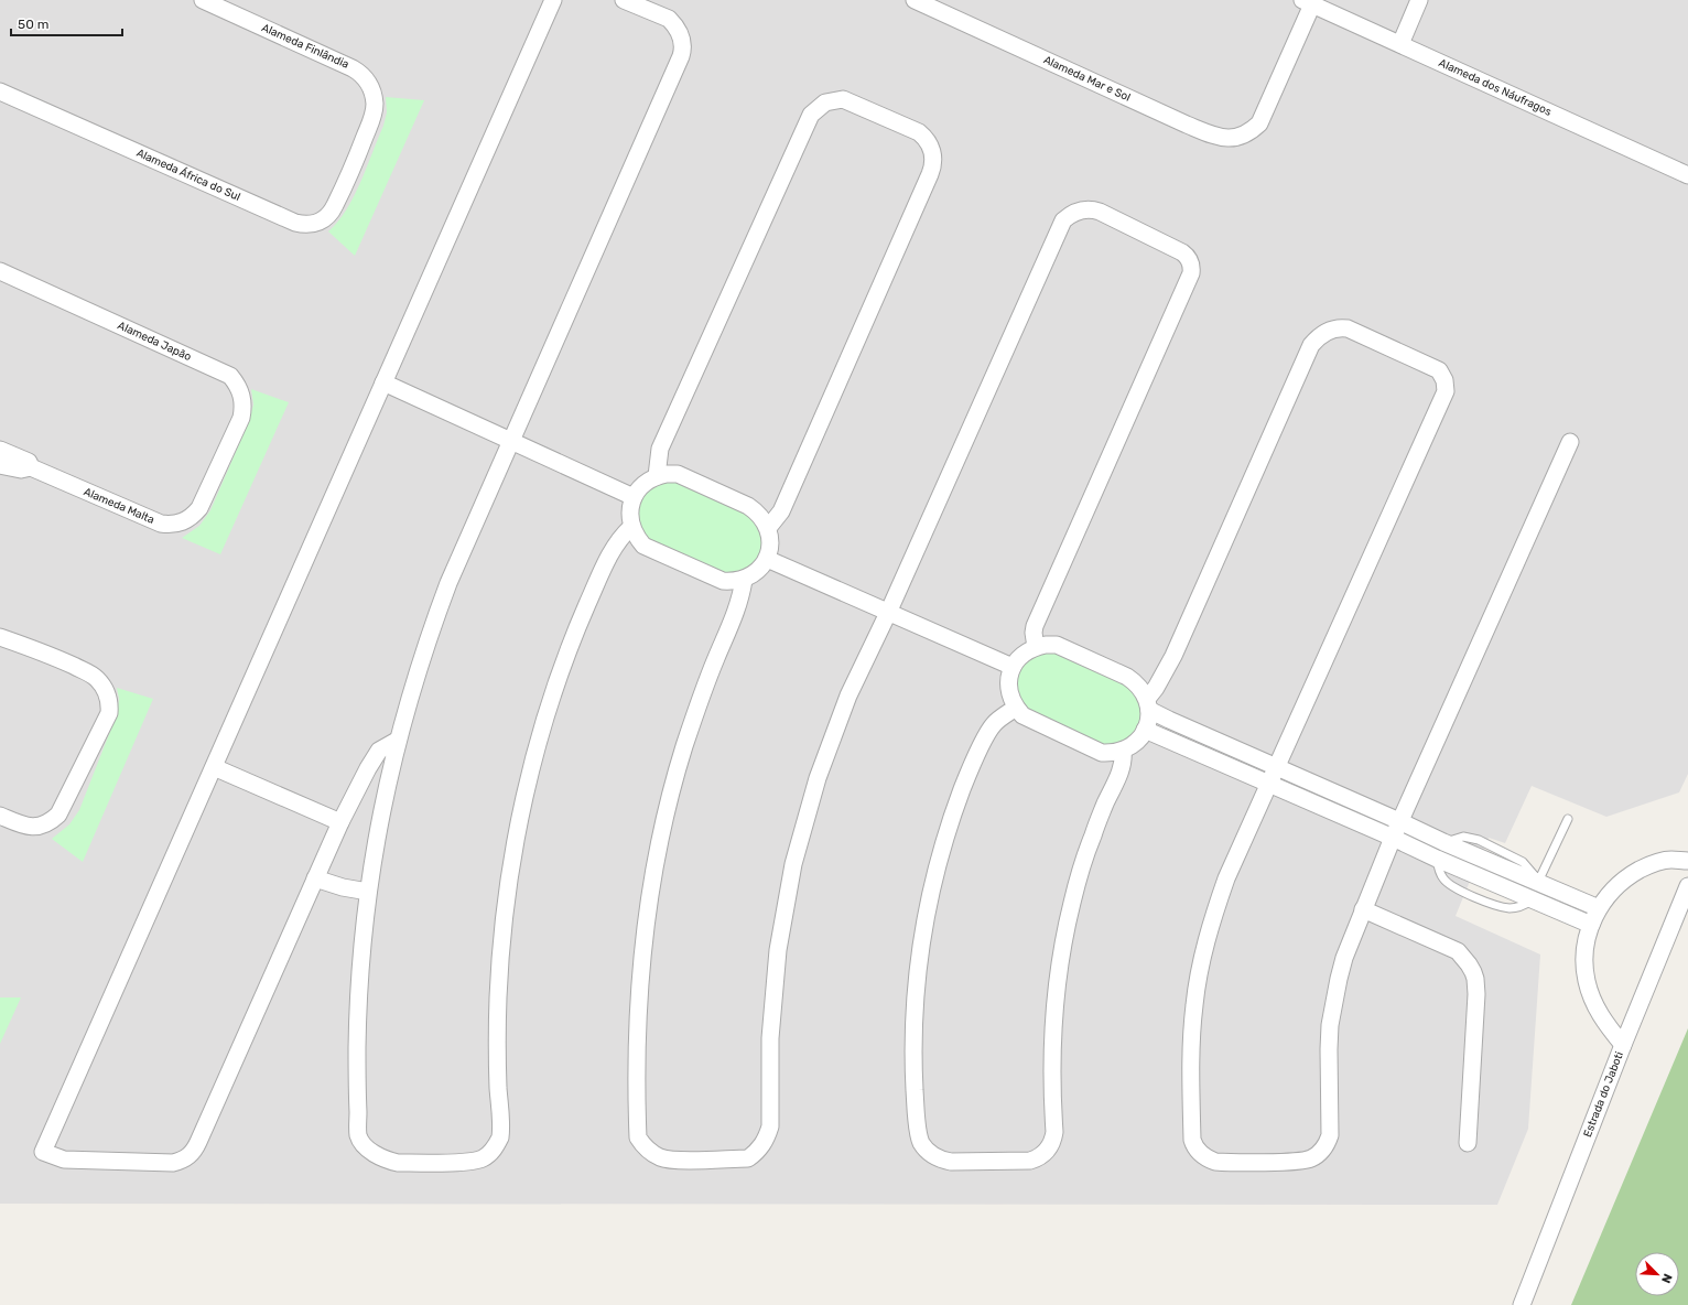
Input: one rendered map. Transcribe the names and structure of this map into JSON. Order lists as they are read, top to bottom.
{
  "streets": {
    "street": [
      "Alameda Finlândia",
      "Alameda Mar e Sol",
      "Alameda dos Náufragos",
      "Alameda África do Sul",
      "Alameda Japão",
      "Alameda Malta",
      "Estrada do Jaboti"
    ]
  },
  "crossings": [
    ["Alameda Finlândia", "Alameda África do Sul"],
    ["Alameda Mar e Sol", "Alameda dos Náufragos"],
    ["Alameda Japão", "Alameda Malta"]
  ],
  "scale_bar": "50 m",
  "north": "bottom right"
}
